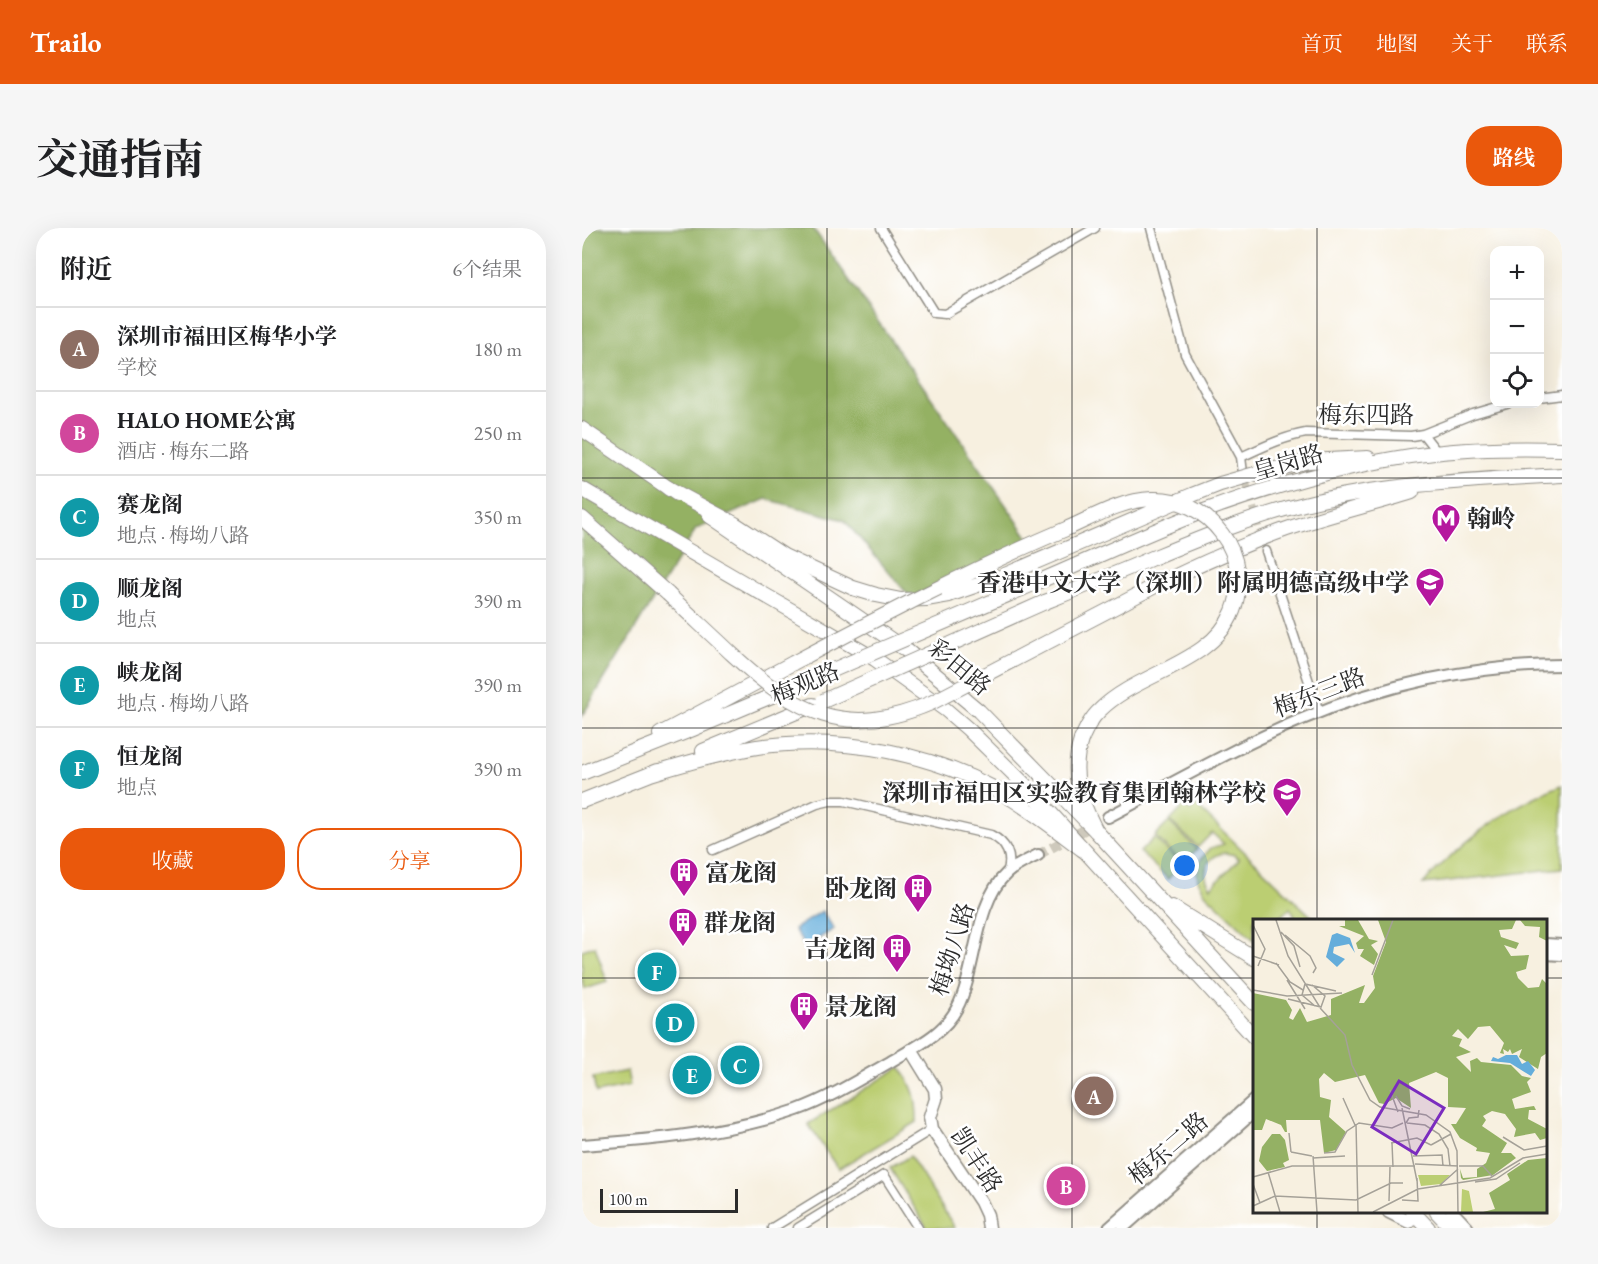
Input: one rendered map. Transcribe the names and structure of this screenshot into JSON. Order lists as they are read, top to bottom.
{
  "streets": {
    "main road": [
      "皇岗路",
      "彩田路",
      "梅观路",
      "凯丰路"
    ],
    "street": [
      "梅东四路",
      "梅东三路",
      "梅坳八路",
      "梅东二路"
    ]
  },
  "crossings": [
    ["皇岗路", "梅观路"],
    ["梅坳八路", "凯丰路"]
  ],
  "places": {
    "metro station": ["翰岭"],
    "school or university": ["香港中文大学（深圳）附属明德高级中学", "深圳市福田区实验教育集团翰林学校"],
    "building": [
      "富龙阁",
      "卧龙阁",
      "群龙阁",
      "吉龙阁",
      "景龙阁"
    ]
  },
  "scale_bar": "100 m",
  "page": {
    "header": "Trailo",
    "nav": [
      "首页",
      "地图",
      "关于",
      "联系"
    ],
    "title": "交通指南",
    "buttons": [
      "路线",
      ["收藏", "分享"]
    ],
    "heading": ["附近", "6个结果"],
    "map_buttons": ["+", "−"],
    "list": [
      {
        "mark": "A",
        "name": "深圳市福田区梅华小学",
        "note": "学校",
        "value": "180 m"
      },
      {
        "mark": "B",
        "name": "HALO HOME公寓",
        "note": "酒店 · 梅东二路",
        "value": "250 m"
      },
      {
        "mark": "C",
        "name": "赛龙阁",
        "note": "地点 · 梅坳八路",
        "value": "350 m"
      },
      {
        "mark": "D",
        "name": "顺龙阁",
        "note": "地点",
        "value": "390 m"
      },
      {
        "mark": "E",
        "name": "峡龙阁",
        "note": "地点 · 梅坳八路",
        "value": "390 m"
      },
      {
        "mark": "F",
        "name": "恒龙阁",
        "note": "地点",
        "value": "390 m"
      }
    ],
    "pins": [
      "F",
      "D",
      "C",
      "E",
      "A",
      "B"
    ],
    "scale": "100 m"
  }
}
